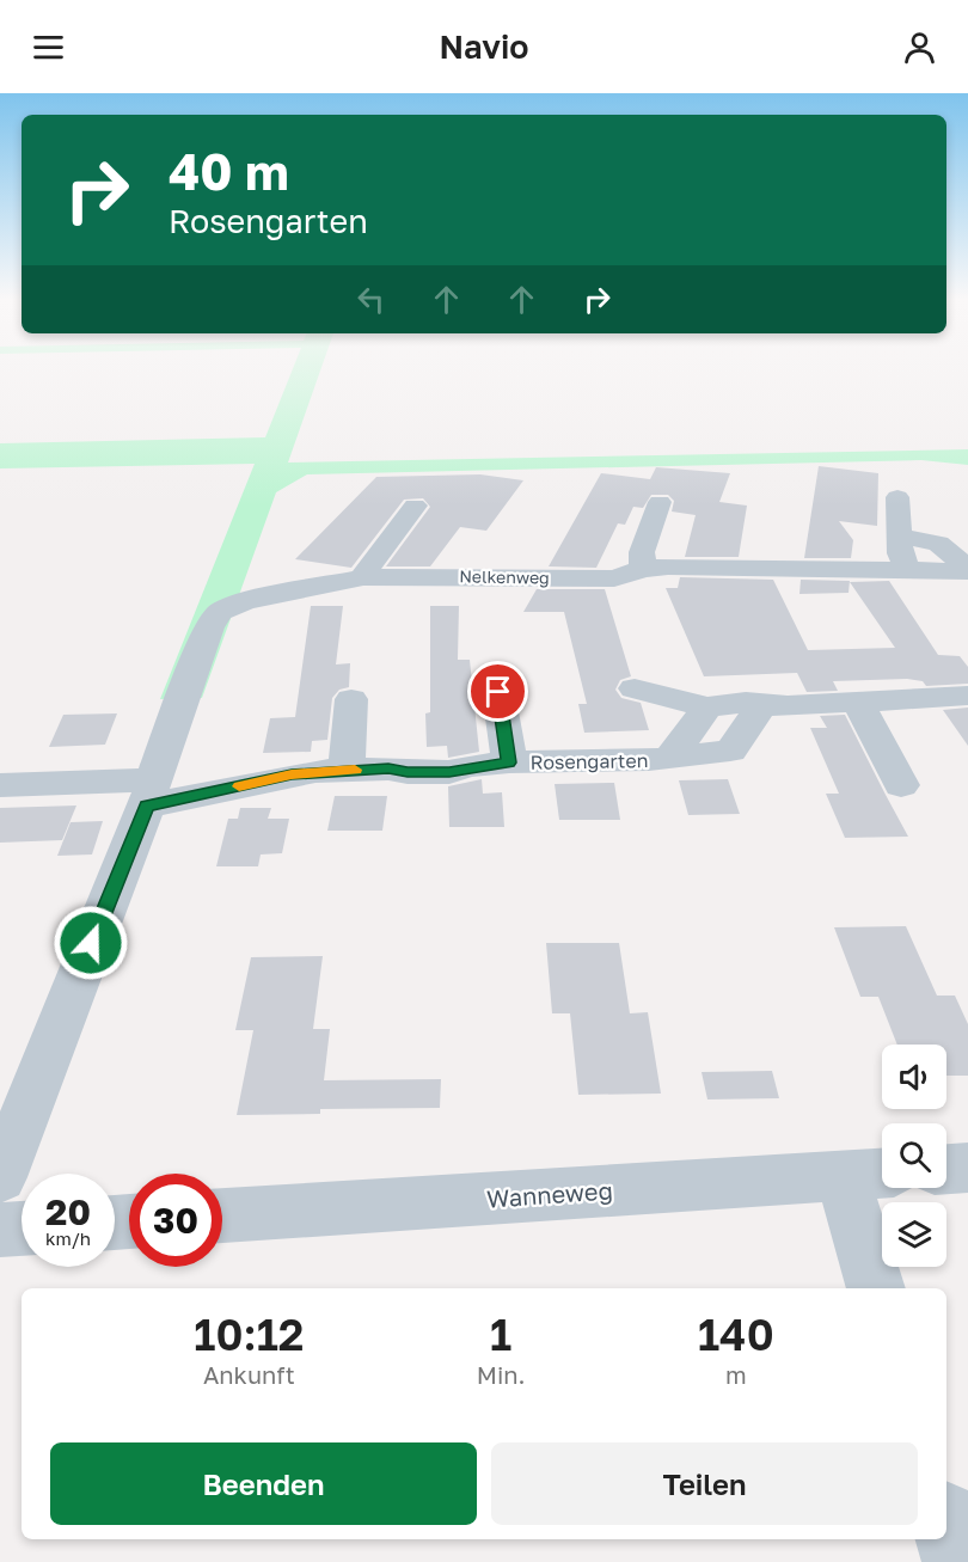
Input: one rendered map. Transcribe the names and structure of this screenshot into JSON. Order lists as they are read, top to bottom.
{
  "streets": {
    "street": ["Nelkenweg", "Rosengarten", "Wanneweg"]
  },
  "crossings": [
    ["Nelkenweg", "Rosengarten"]
  ],
  "page": {
    "header": "Navio",
    "turn": ["40 m", "Rosengarten"],
    "speed": "20 km/h",
    "limit": "30",
    "eta": [
      "10:12",
      "Ankunft",
      "1",
      "Min.",
      "140",
      "m"
    ],
    "buttons": ["Beenden", "Teilen"]
  }
}
